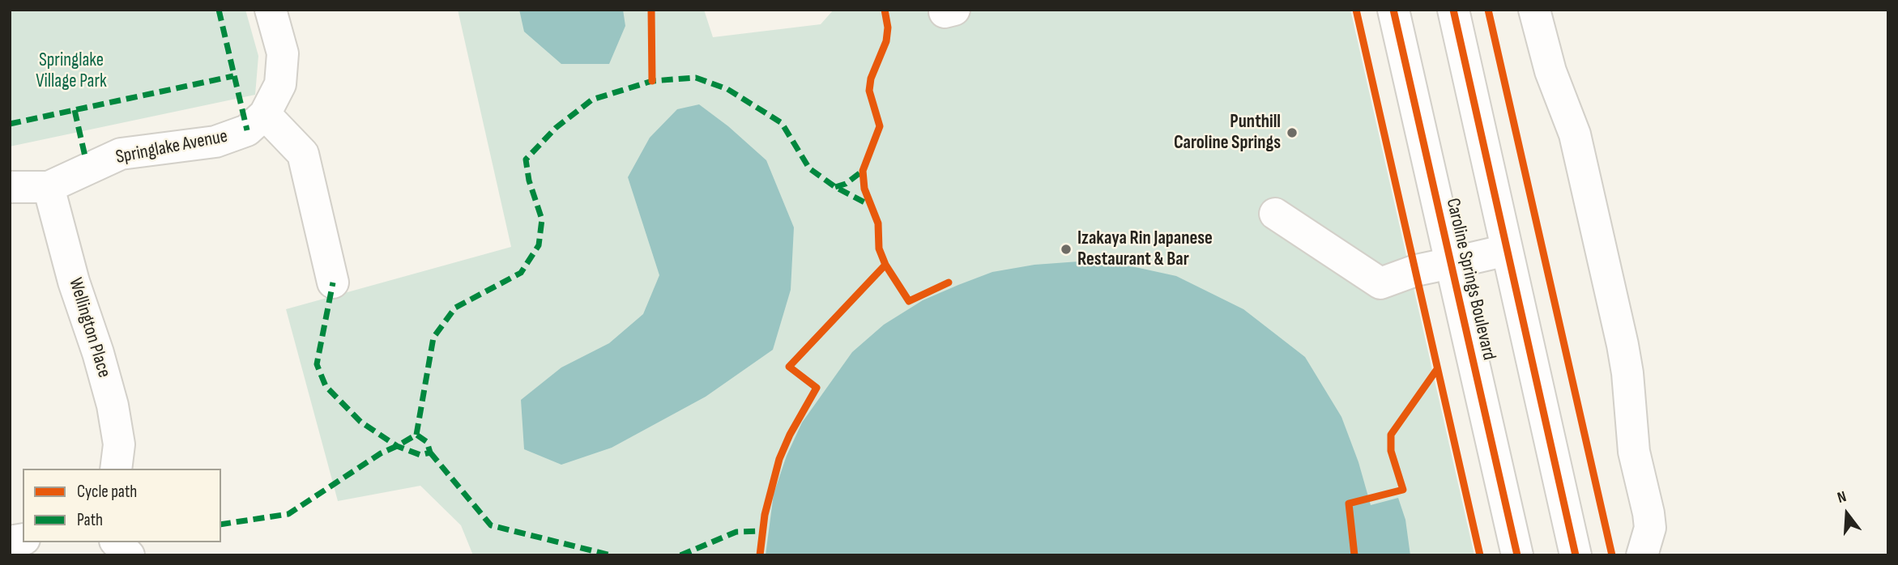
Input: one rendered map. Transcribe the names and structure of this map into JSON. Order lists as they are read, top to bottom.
{
  "streets": {
    "street": ["Springlake Avenue", "Caroline Springs Boulevard", "Wellington Place"]
  },
  "crossings": [
    ["Springlake Avenue", "Wellington Place"]
  ],
  "parks": ["Springlake Village Park"],
  "places": ["Punthill Caroline Springs", "Izakaya Rin Japanese Restaurant & Bar"],
  "legend": ["Cycle path", "Path"],
  "north": "top"
}
